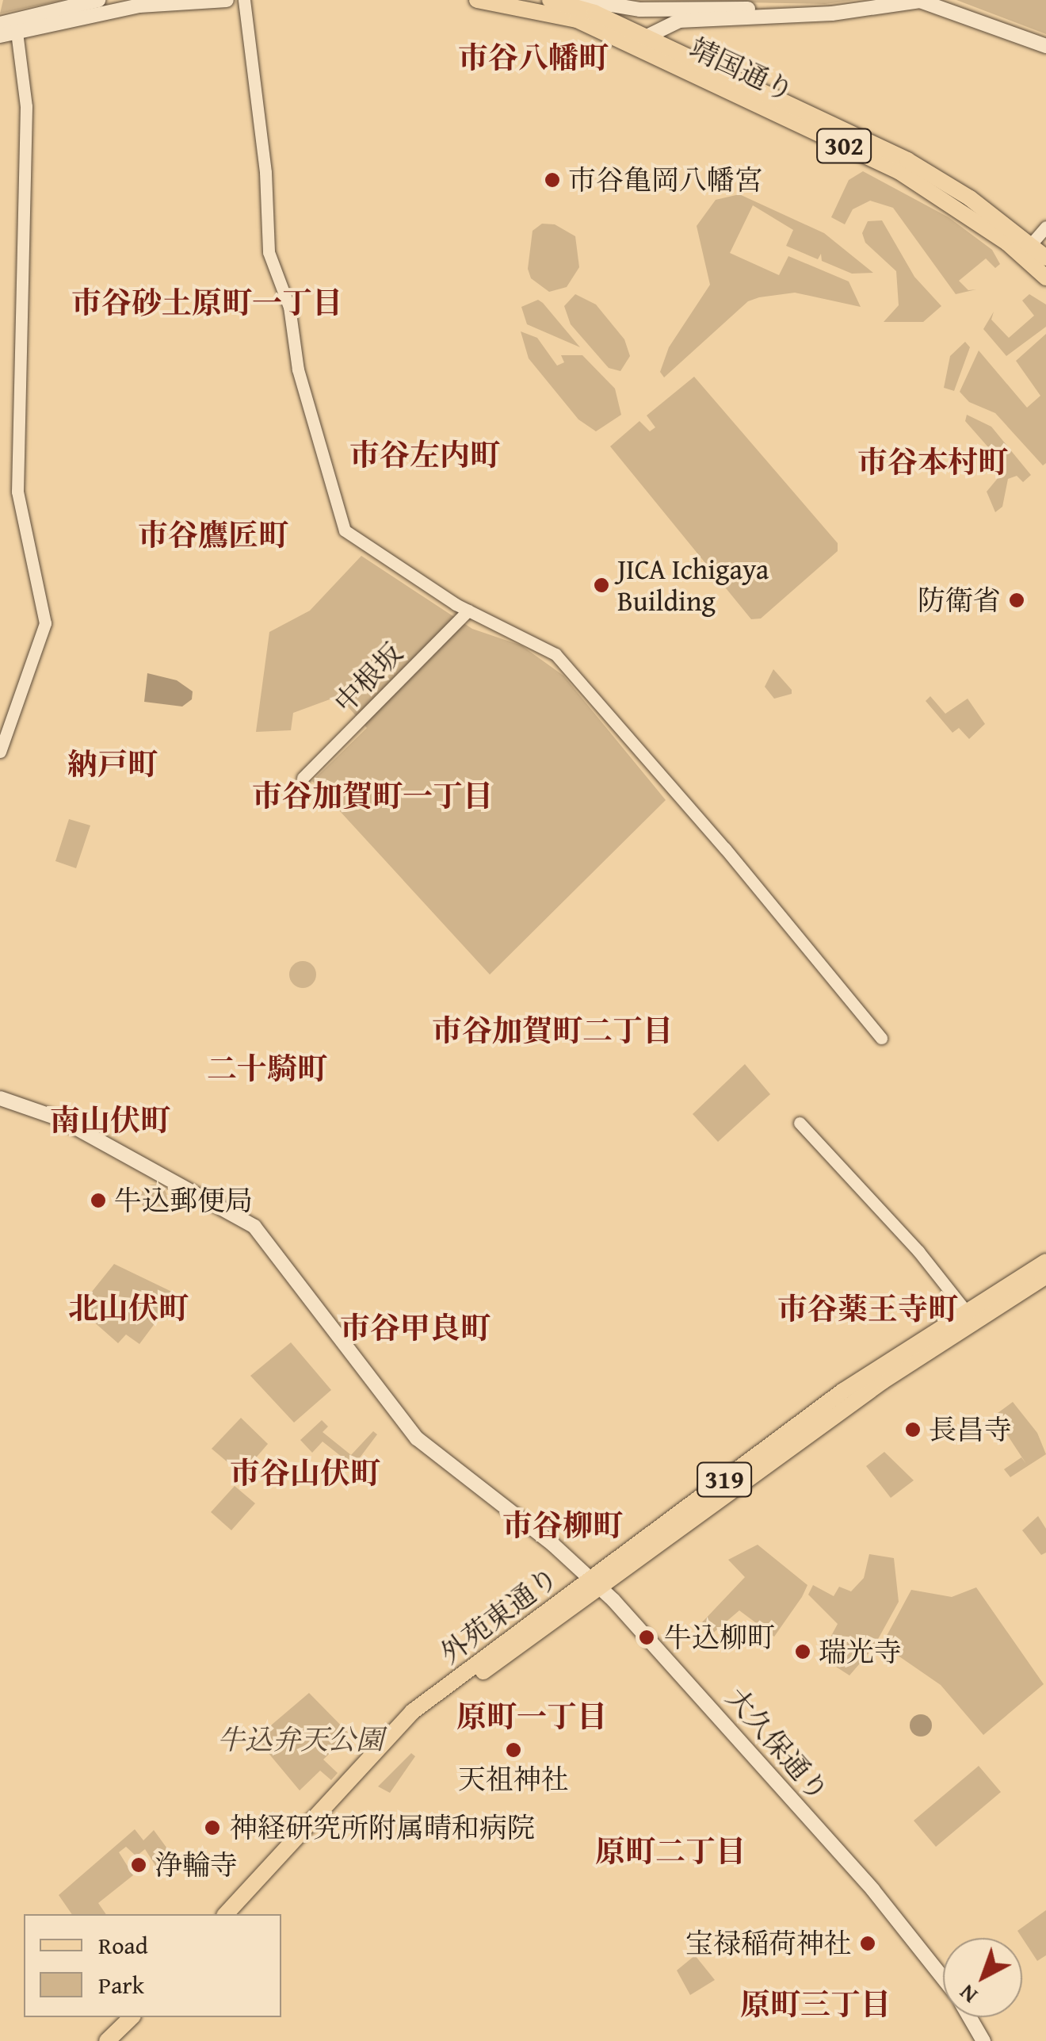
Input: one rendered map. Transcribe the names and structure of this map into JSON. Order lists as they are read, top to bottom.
{
  "streets": {
    "main road": [
      "靖国通り",
      "302",
      "319",
      "外苑東通り",
      "大久保通り"
    ],
    "street": ["中根坂"]
  },
  "crossings": [
    ["外苑東通り", "大久保通り"]
  ],
  "districts": [
    "市谷八幡町",
    "市谷砂土原町一丁目",
    "市谷左内町",
    "市谷本村町",
    "市谷鷹匠町",
    "納戸町",
    "市谷加賀町一丁目",
    "市谷加賀町二丁目",
    "二十騎町",
    "南山伏町",
    "北山伏町",
    "市谷薬王寺町",
    "市谷甲良町",
    "市谷山伏町",
    "市谷柳町",
    "原町一丁目",
    "原町二丁目",
    "原町三丁目"
  ],
  "parks": ["牛込弁天公園"],
  "places": [
    "市谷亀岡八幡宮",
    "JICA Ichigaya Building",
    "防衛省",
    "牛込郵便局",
    "長昌寺",
    "牛込柳町",
    "瑞光寺",
    "天祖神社",
    "神経研究所附属晴和病院",
    "浄輪寺",
    "宝禄稲荷神社"
  ],
  "legend": ["Road", "Park"],
  "north": "bottom left"
}
